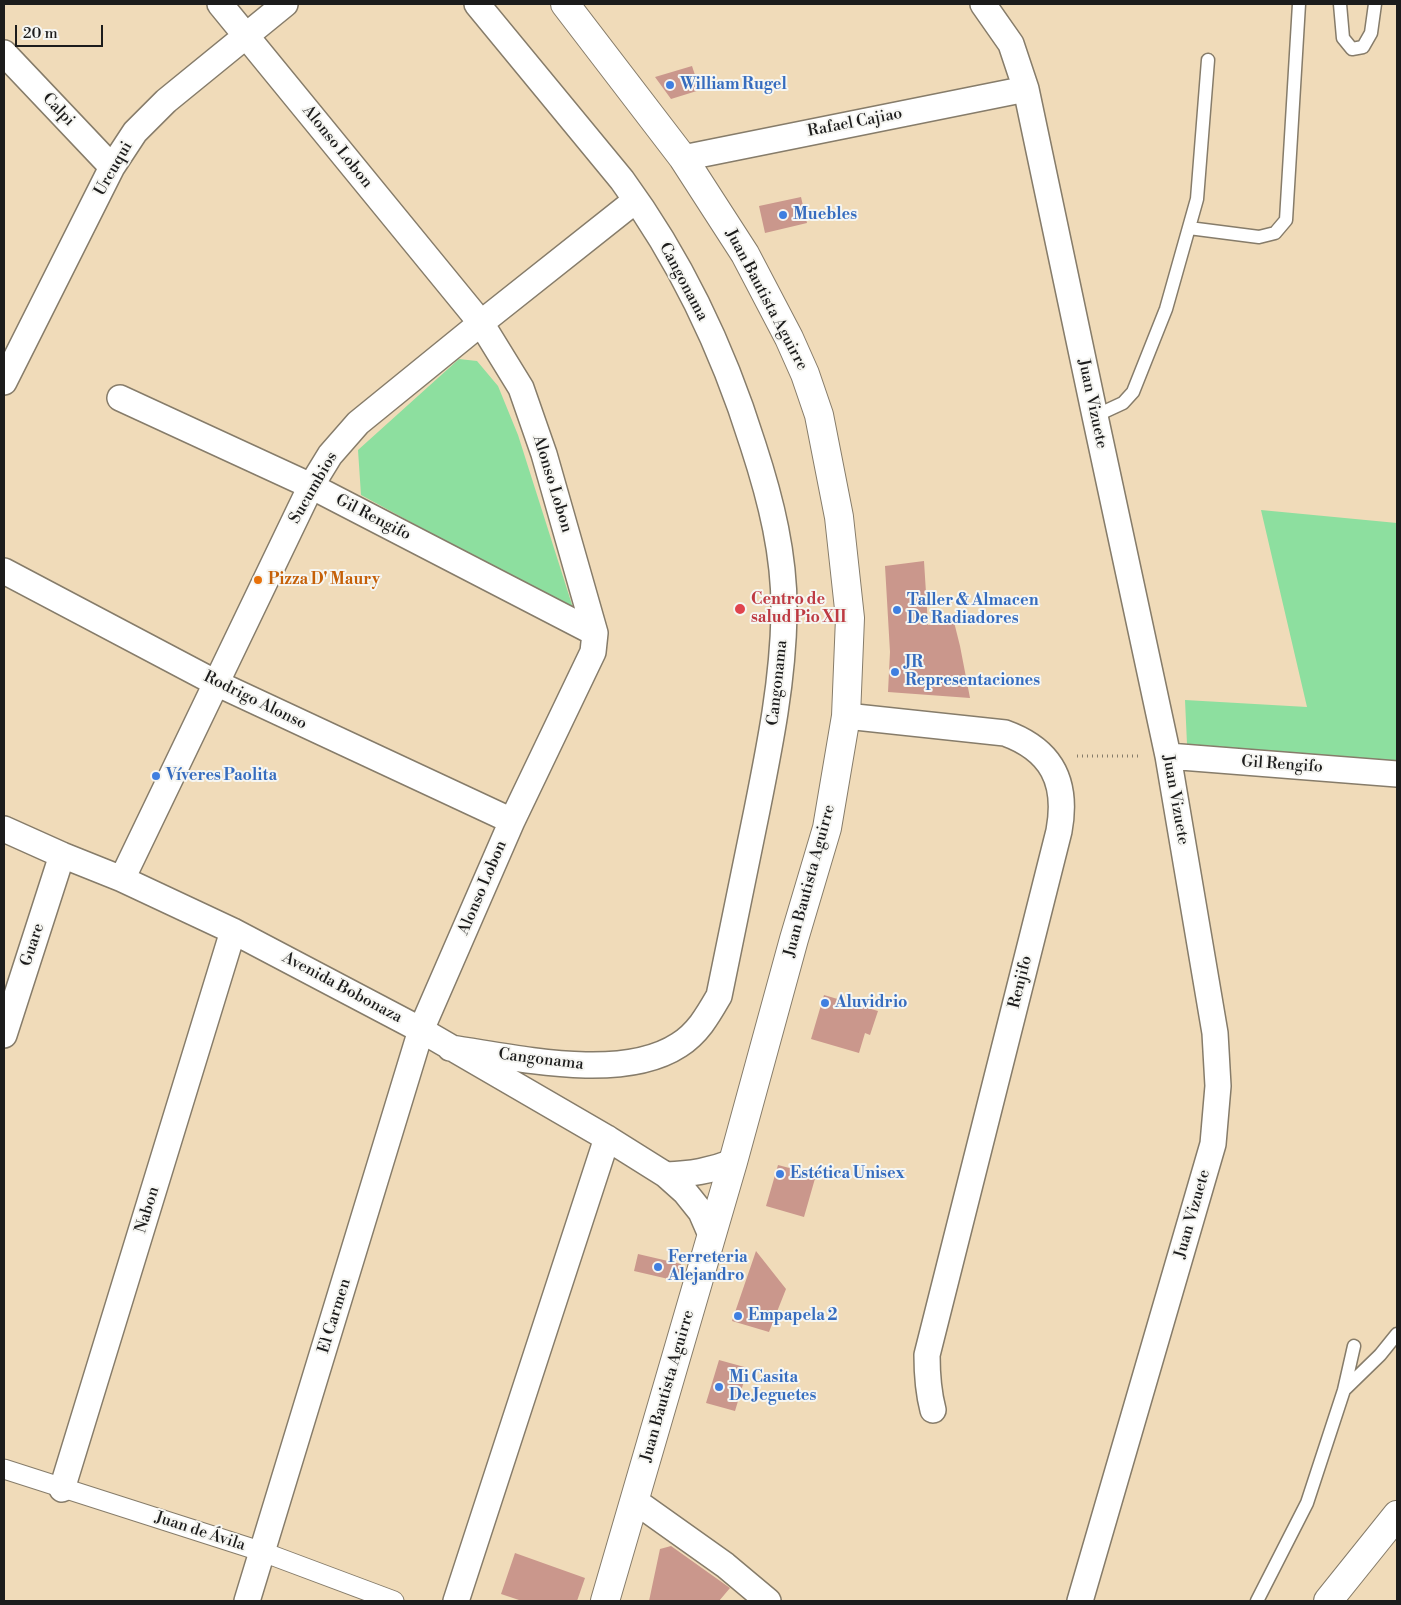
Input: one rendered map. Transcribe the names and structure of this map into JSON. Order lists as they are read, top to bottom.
{
  "streets": {
    "main road": ["Juan Bautista Aguirre"],
    "street": [
      "Calpi",
      "Rafael Cajiao",
      "Alonso Lobon",
      "Urcuqui",
      "Cangonama",
      "Juan Vizuete",
      "Sucumbios",
      "Gil Rengifo",
      "Rodrigo Alonso",
      "Guare",
      "Renjifo",
      "Avenida Bobonaza",
      "Nabon",
      "El Carmen",
      "Juan de Ávila"
    ]
  },
  "crossings": [
    ["Calpi", "Urcuqui"],
    ["Rafael Cajiao", "Juan Bautista Aguirre"],
    ["Rafael Cajiao", "Juan Vizuete"],
    ["Alonso Lobon", "Urcuqui"],
    ["Alonso Lobon", "Sucumbios"],
    ["Alonso Lobon", "Gil Rengifo"],
    ["Alonso Lobon", "Rodrigo Alonso"],
    ["Alonso Lobon", "Avenida Bobonaza"],
    ["Alonso Lobon", "El Carmen"],
    ["Cangonama", "Sucumbios"],
    ["Cangonama", "Avenida Bobonaza"],
    ["Juan Bautista Aguirre", "Renjifo"],
    ["Juan Bautista Aguirre", "Avenida Bobonaza"],
    ["Juan Vizuete", "Gil Rengifo"],
    ["Sucumbios", "Gil Rengifo"],
    ["Sucumbios", "Rodrigo Alonso"],
    ["Sucumbios", "Avenida Bobonaza"],
    ["Guare", "Avenida Bobonaza"],
    ["Avenida Bobonaza", "Nabon"],
    ["Avenida Bobonaza", "El Carmen"],
    ["Nabon", "Juan de Ávila"],
    ["El Carmen", "Juan de Ávila"]
  ],
  "places": [
    "William Rugel",
    "Muebles",
    "Pizza D' Maury",
    "Centro de salud Pio XII",
    "Taller & Almacen De Radiadores",
    "JR Representaciones",
    "Víveres Paolita",
    "Aluvidrio",
    "Estética Unisex",
    "Ferreteria Alejandro",
    "Empapela 2",
    "Mi Casita De Jeguetes"
  ],
  "scale_bar": "20 m"
}
